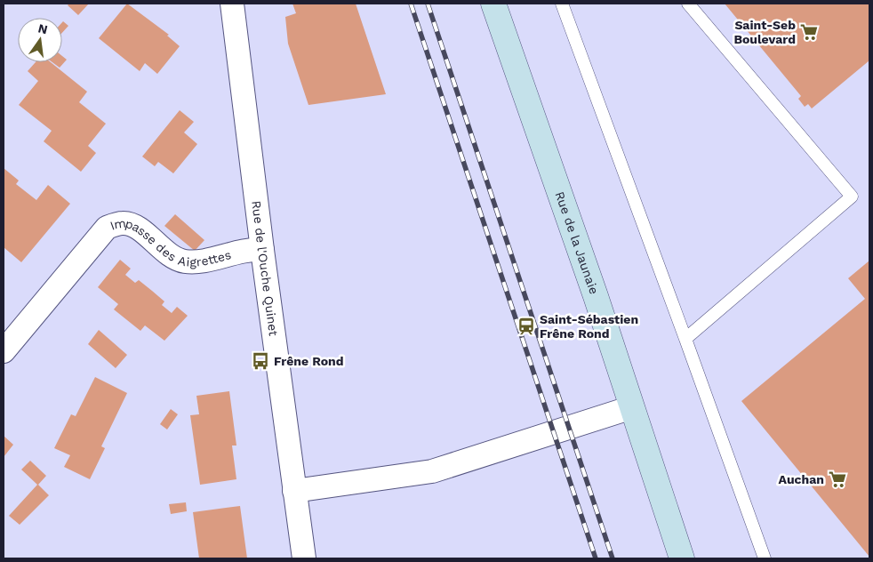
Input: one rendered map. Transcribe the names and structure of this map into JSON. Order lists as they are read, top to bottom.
{
  "streets": {
    "main road": ["Rue de la Jaunaie"],
    "street": ["Impasse des Aigrettes", "Rue de l'Ouche Quinet"]
  },
  "crossings": [
    ["Impasse des Aigrettes", "Rue de l'Ouche Quinet"]
  ],
  "places": {
    "supermarket": ["Saint-Seb Boulevard", "Auchan"],
    "station": ["Saint-Sébastien Frêne Rond"],
    "bus stop": ["Frêne Rond"]
  },
  "north": "top"
}
